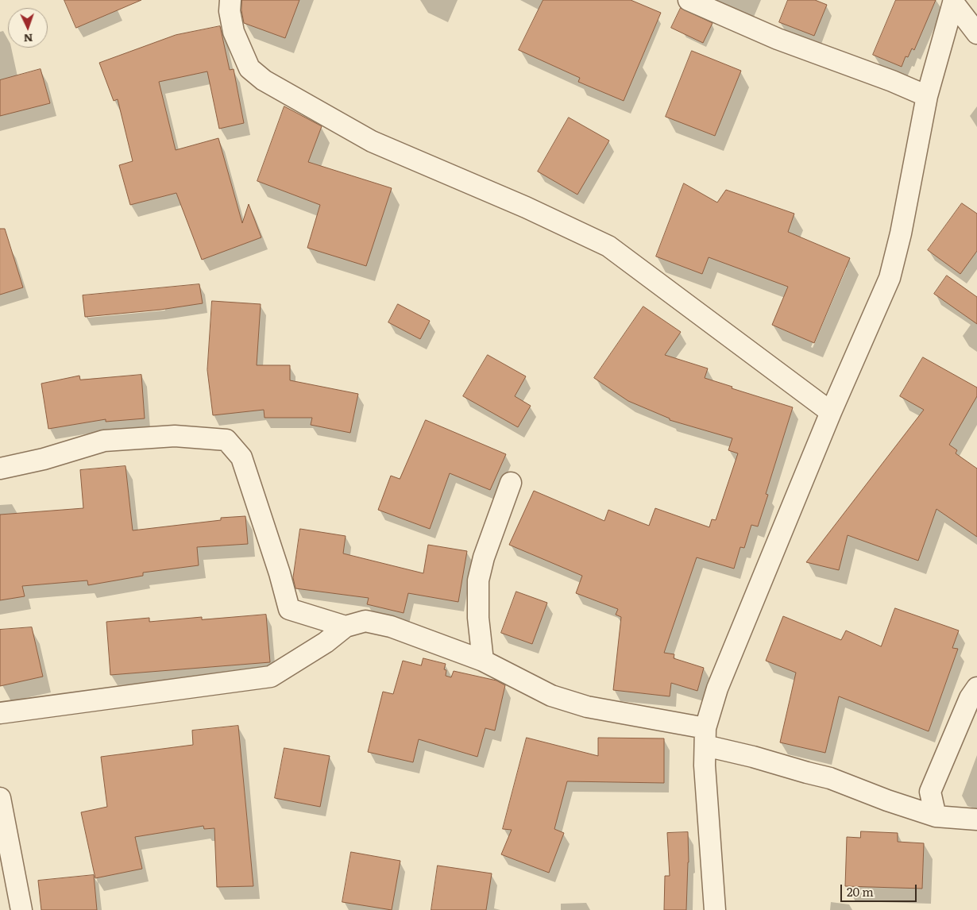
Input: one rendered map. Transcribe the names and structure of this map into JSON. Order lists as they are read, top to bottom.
{
  "scale_bar": "20 m",
  "north": "bottom"
}
